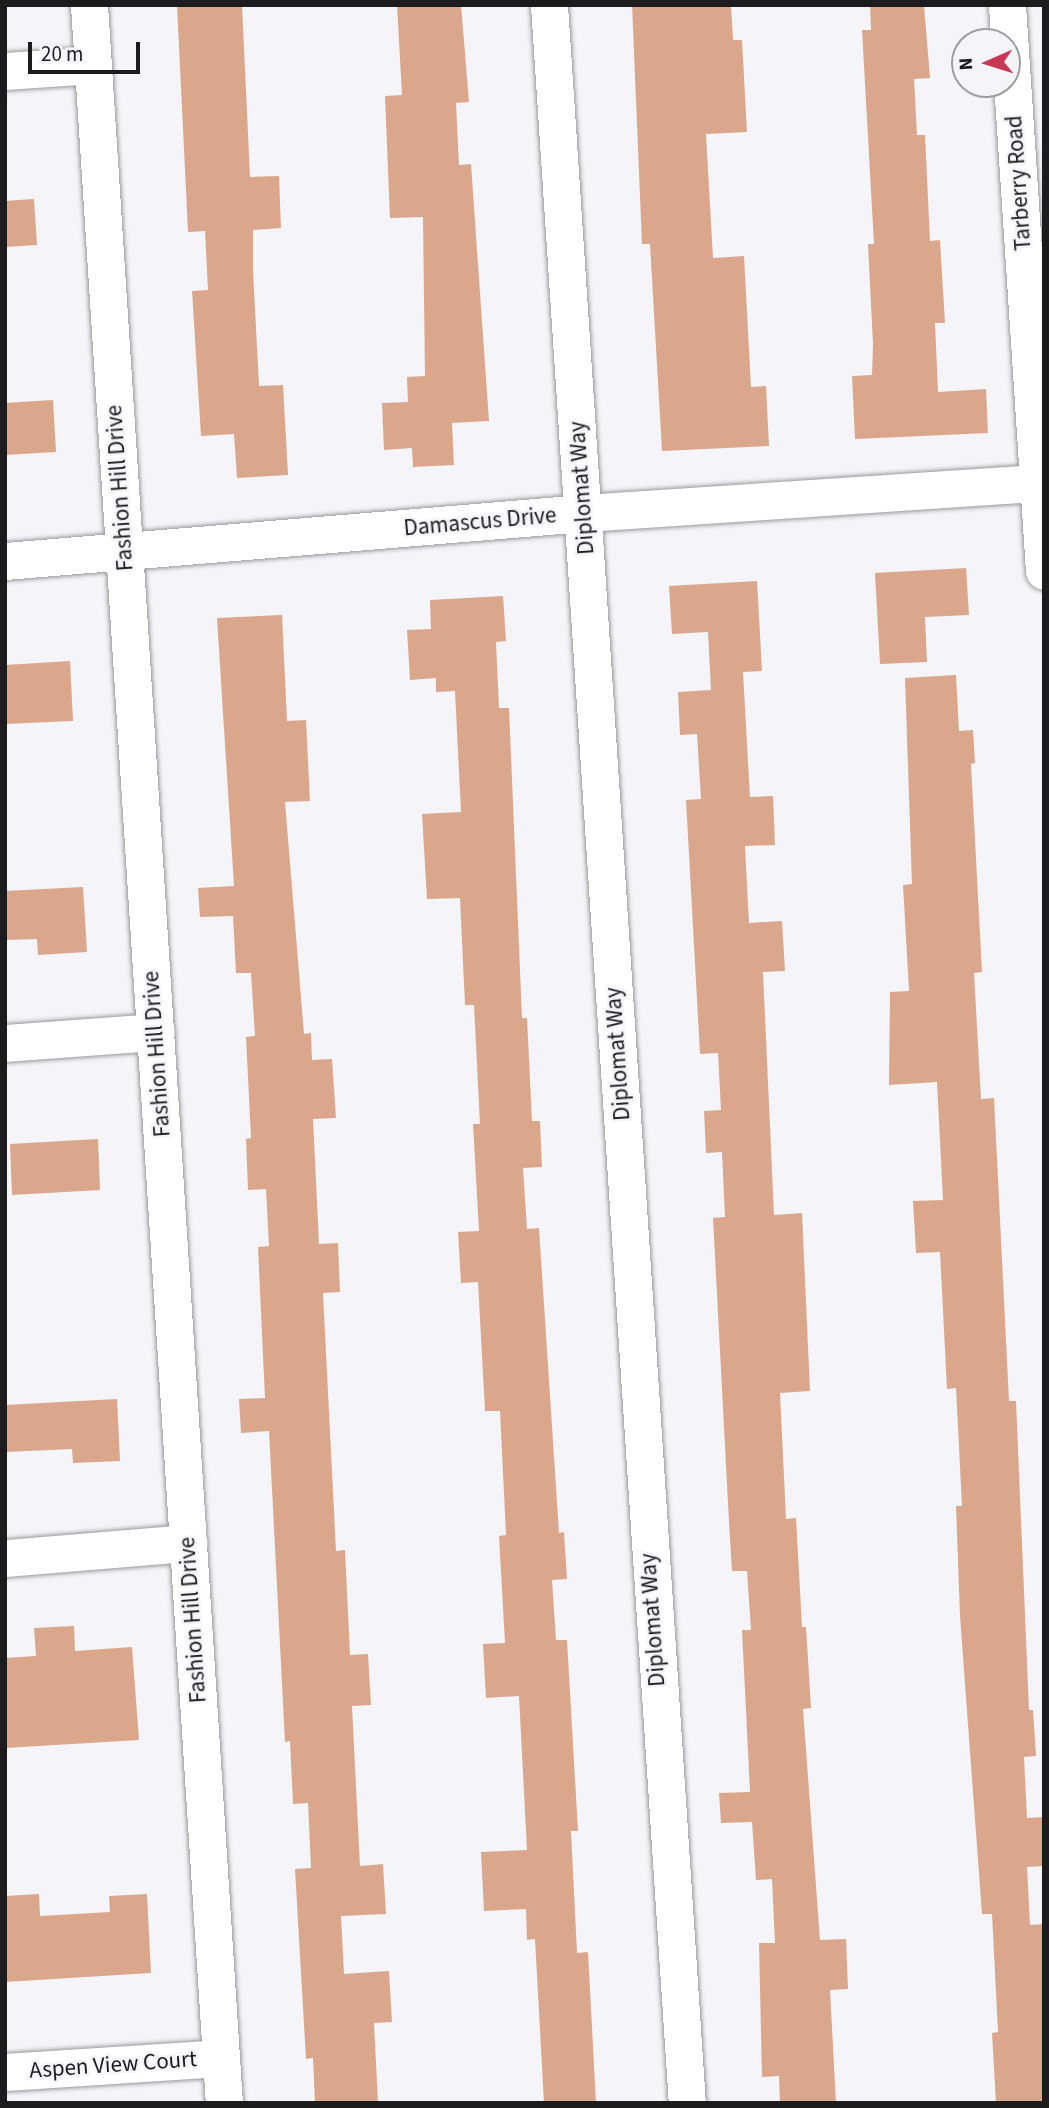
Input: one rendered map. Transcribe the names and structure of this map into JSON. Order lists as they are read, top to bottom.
{
  "streets": {
    "street": [
      "Tarberry Road",
      "Fashion Hill Drive",
      "Diplomat Way",
      "Damascus Drive",
      "Aspen View Court"
    ]
  },
  "crossings": [
    ["Tarberry Road", "Damascus Drive"],
    ["Fashion Hill Drive", "Damascus Drive"],
    ["Fashion Hill Drive", "Aspen View Court"],
    ["Diplomat Way", "Damascus Drive"]
  ],
  "scale_bar": "20 m",
  "north": "left"
}
